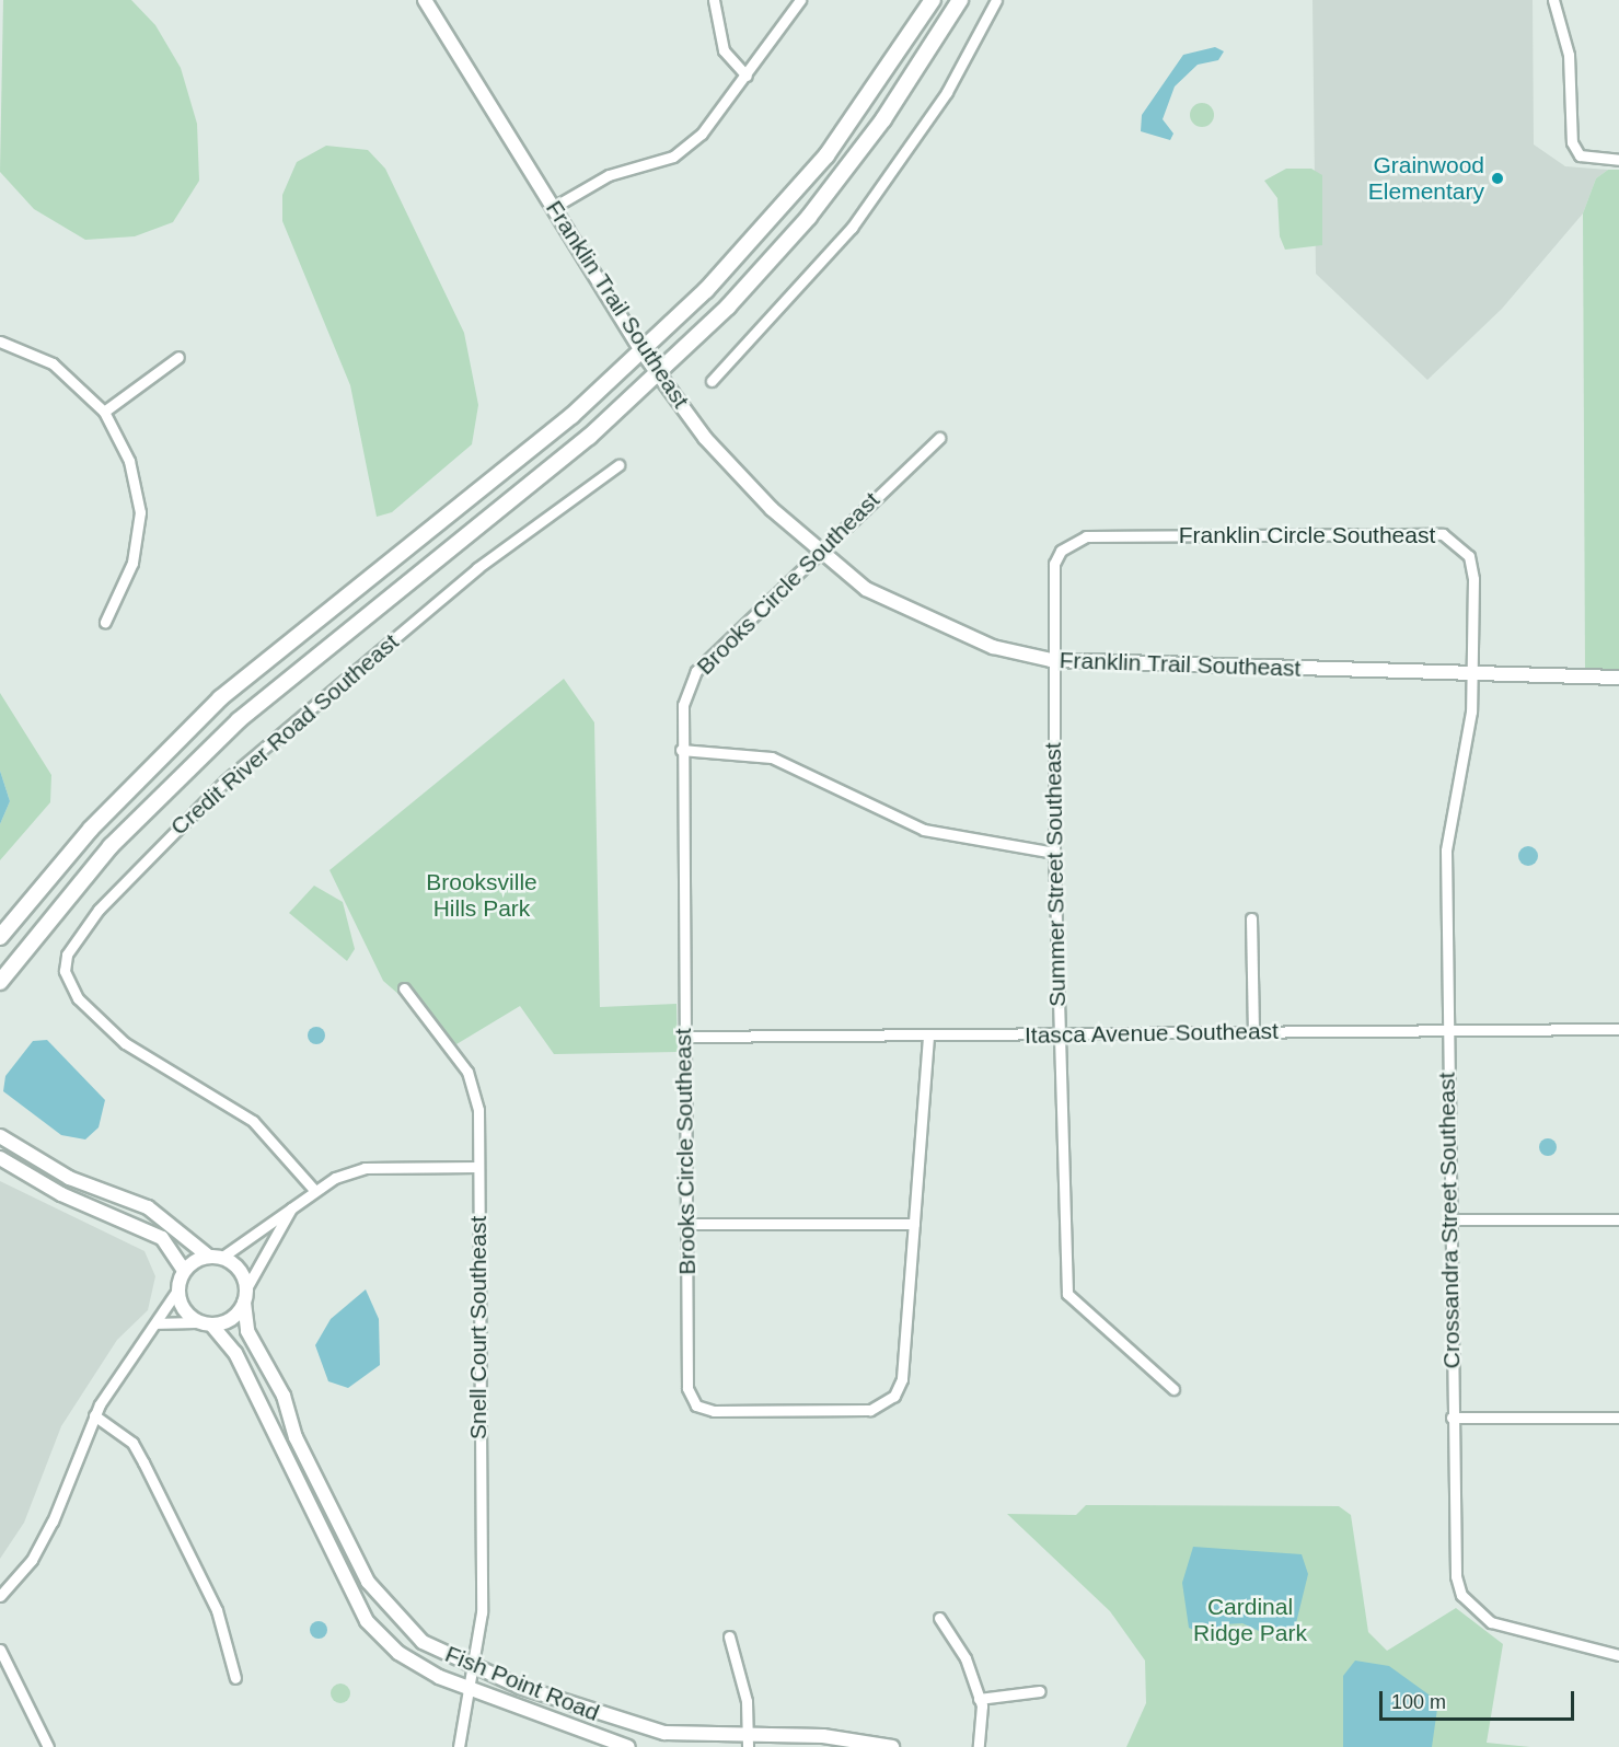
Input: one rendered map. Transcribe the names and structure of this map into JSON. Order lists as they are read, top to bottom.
{
  "streets": {
    "street": [
      "Franklin Trail Southeast",
      "Franklin Circle Southeast",
      "Brooks Circle Southeast",
      "Credit River Road Southeast",
      "Summer Street Southeast",
      "Itasca Avenue Southeast",
      "Crossandra Street Southeast",
      "Snell Court Southeast",
      "Fish Point Road"
    ]
  },
  "crossings": [
    ["Franklin Trail Southeast", "Franklin Circle Southeast"],
    ["Franklin Trail Southeast", "Brooks Circle Southeast"],
    ["Franklin Trail Southeast", "Summer Street Southeast"],
    ["Franklin Trail Southeast", "Crossandra Street Southeast"],
    ["Franklin Circle Southeast", "Summer Street Southeast"],
    ["Franklin Circle Southeast", "Crossandra Street Southeast"],
    ["Brooks Circle Southeast", "Itasca Avenue Southeast"],
    ["Summer Street Southeast", "Itasca Avenue Southeast"],
    ["Itasca Avenue Southeast", "Crossandra Street Southeast"],
    ["Snell Court Southeast", "Fish Point Road"]
  ],
  "parks": ["Brooksville Hills Park", "Cardinal Ridge Park"],
  "places": ["Grainwood Elementary"],
  "scale_bar": "100 m"
}
